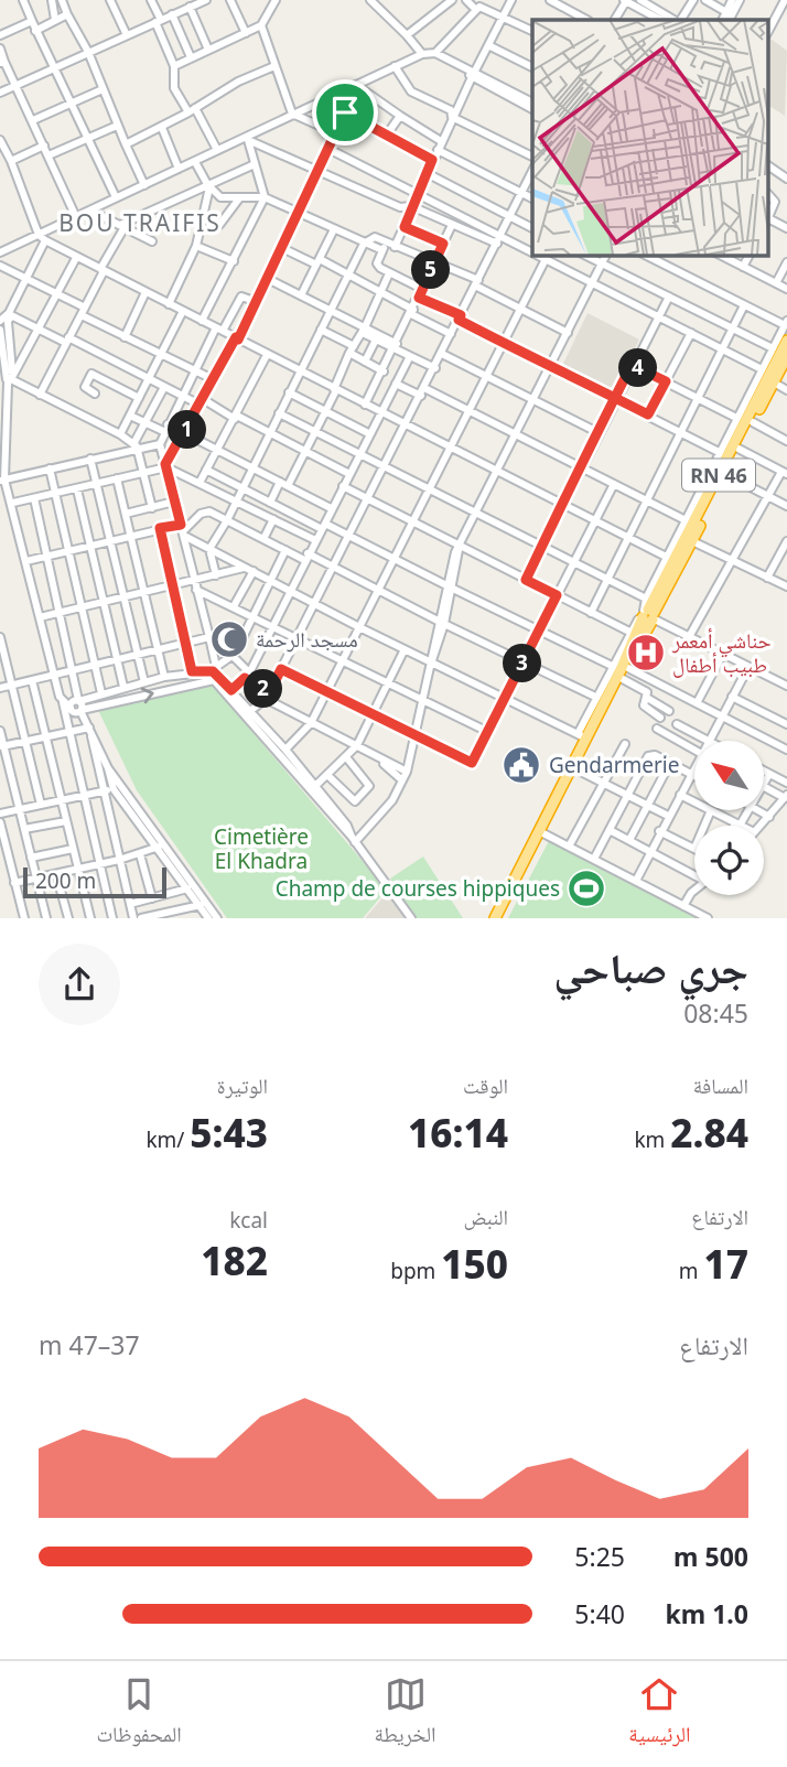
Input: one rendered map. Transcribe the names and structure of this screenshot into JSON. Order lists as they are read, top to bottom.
{
  "streets": {
    "highway": ["RN 46"]
  },
  "districts": ["BOU TRAIFIS"],
  "parks": ["Cimetière El Khadra"],
  "places": {
    "mosque": ["مسجد الرحمة"],
    "hospital": ["حناشي أمعمر طبيب أطفال"],
    "public building": ["Gendarmerie"],
    "sports": ["Champ de courses hippiques"]
  },
  "scale_bar": "200 m",
  "north": "top left",
  "page": {
    "pins": [
      "5",
      "4",
      "1",
      "3",
      "2"
    ],
    "scale": "200 m",
    "heading": ["جري صباحي", "08:45"],
    "stats": [
      ["المسافة", "2.84 km"],
      ["الوقت", "16:14"],
      ["الوتيرة", "5:43 /km"],
      ["الارتفاع", "17 m"],
      ["النبض", "150 bpm"],
      ["kcal", "182"]
    ],
    "chart": ["الارتفاع", "37–47 m"],
    "list": [
      {
        "name": "500 m",
        "note": "5:25"
      },
      {
        "name": "1.0 km",
        "note": "5:40"
      }
    ],
    "tabs": ["الرئيسية", "الخريطة", "المحفوظات"]
  }
}
